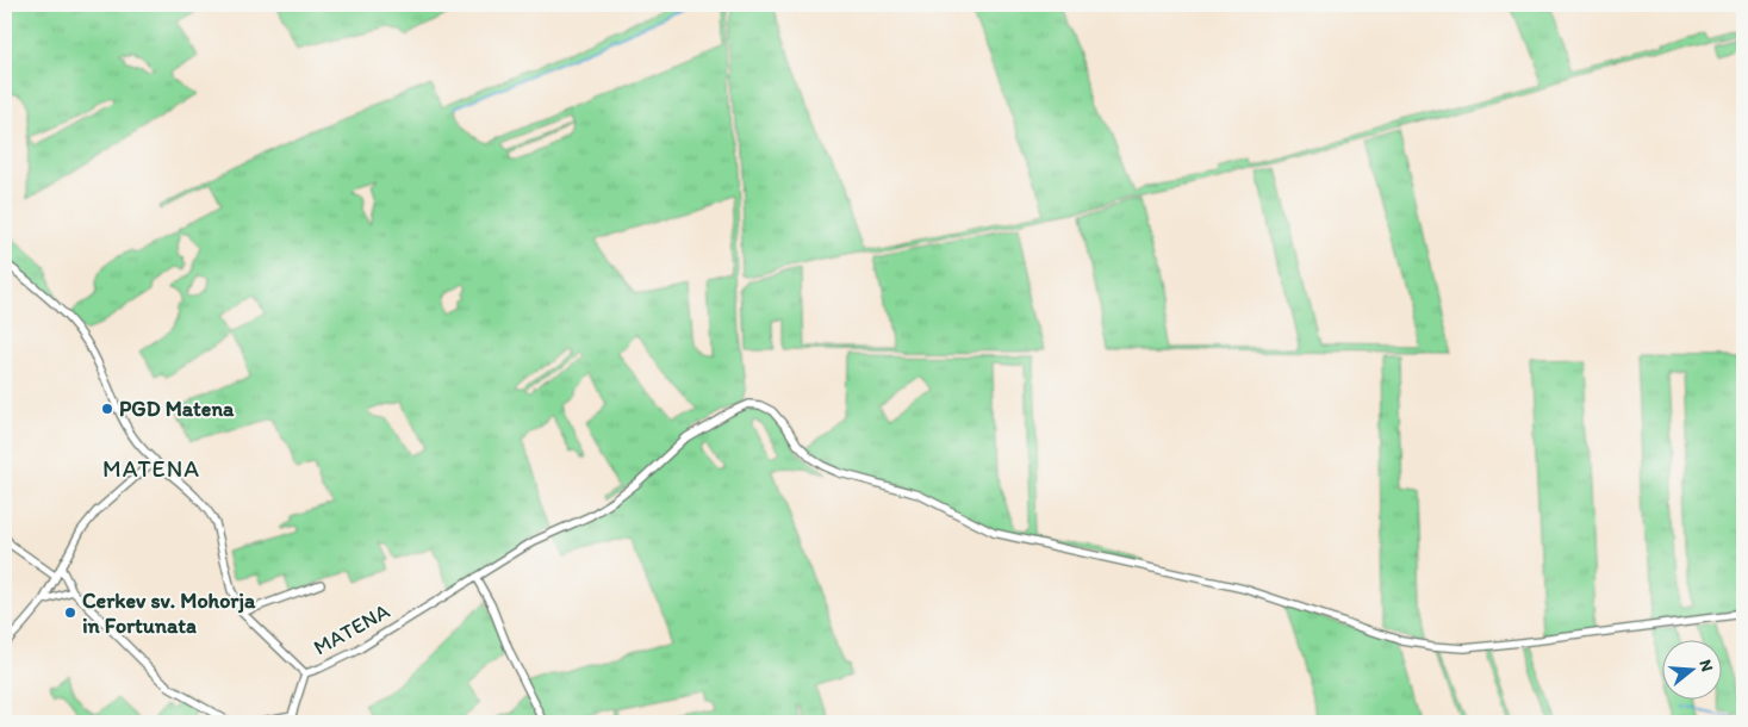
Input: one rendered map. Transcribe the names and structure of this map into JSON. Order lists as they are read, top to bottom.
{
  "streets": {
    "street": ["MATENA"]
  },
  "districts": ["MATENA"],
  "places": ["PGD Matena", "Cerkev sv. Mohorja in Fortunata"],
  "north": "right"
}
